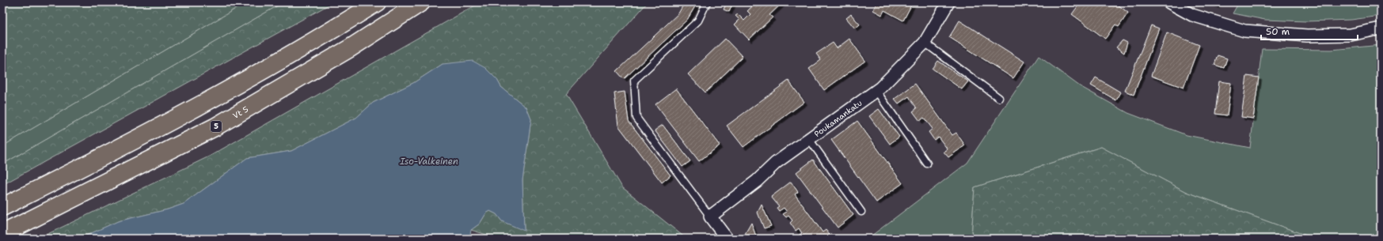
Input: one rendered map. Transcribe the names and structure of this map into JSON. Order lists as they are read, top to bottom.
{
  "streets": {
    "highway": ["Vt 5", "5"],
    "street": ["Poukamankatu"]
  },
  "water": ["Iso-Valkeinen"],
  "scale_bar": "50 m"
}
